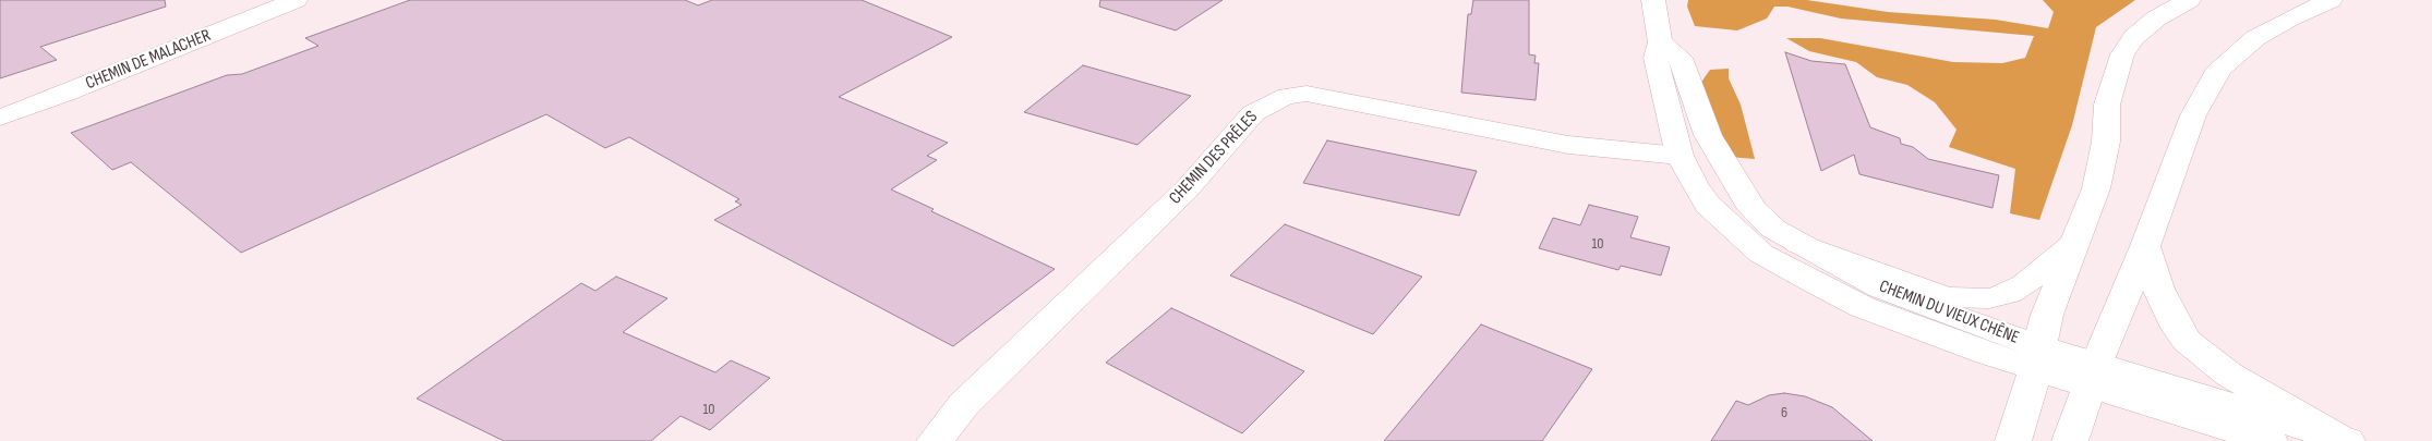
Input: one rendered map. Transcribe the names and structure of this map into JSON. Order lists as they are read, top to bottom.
{
  "streets": {
    "main road": ["CHEMIN DE MALACHER", "CHEMIN DES PRÊLES", "CHEMIN DU VIEUX CHÊNE"]
  },
  "crossings": [
    ["CHEMIN DES PRÊLES", "CHEMIN DU VIEUX CHÊNE"]
  ],
  "house_numbers": ["10", "10", "6"]
}
